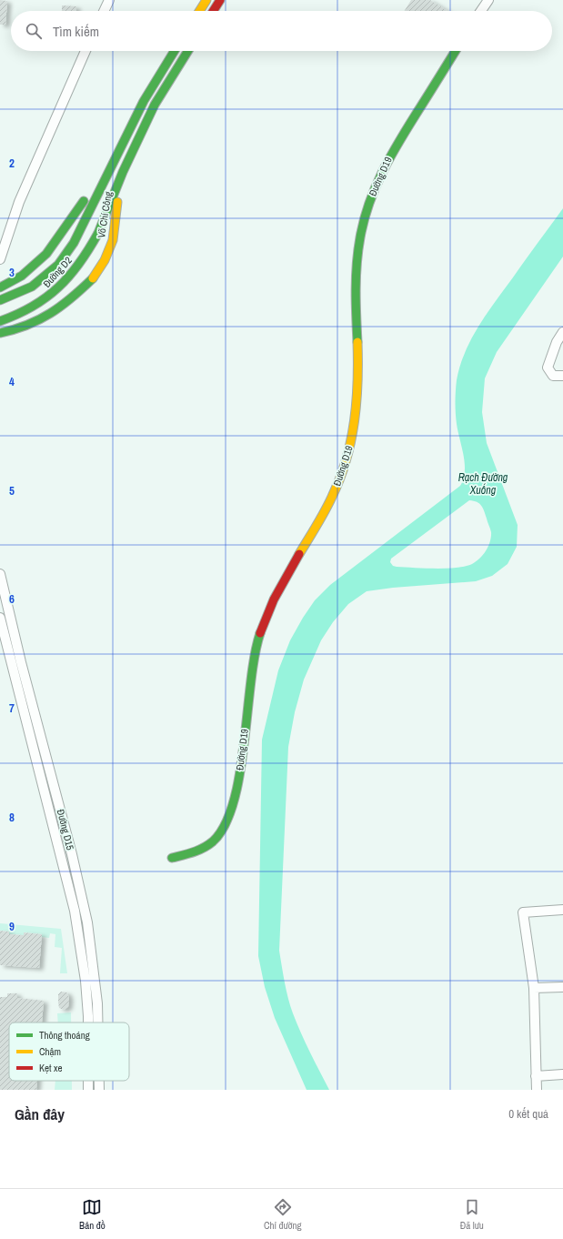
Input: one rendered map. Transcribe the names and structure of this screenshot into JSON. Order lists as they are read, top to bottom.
{
  "streets": {
    "main road": ["Đường D19", "Võ Chí Công", "Đường D2"],
    "street": ["Đường D15"]
  },
  "crossings": [
    ["Võ Chí Công", "Đường D2"]
  ],
  "water": ["Rạch Đường Xuống"],
  "legend": ["Thông thoáng", "Chậm", "Kẹt xe"],
  "page": {
    "search": "Tìm kiếm",
    "heading": ["Gần đây", "0 kết quả"],
    "nav": ["Bản đồ", "Chỉ đường", "Đã lưu"]
  },
  "grid": {
    "rows": [
      "2",
      "3",
      "4",
      "5",
      "6",
      "7",
      "8",
      "9"
    ]
  }
}
